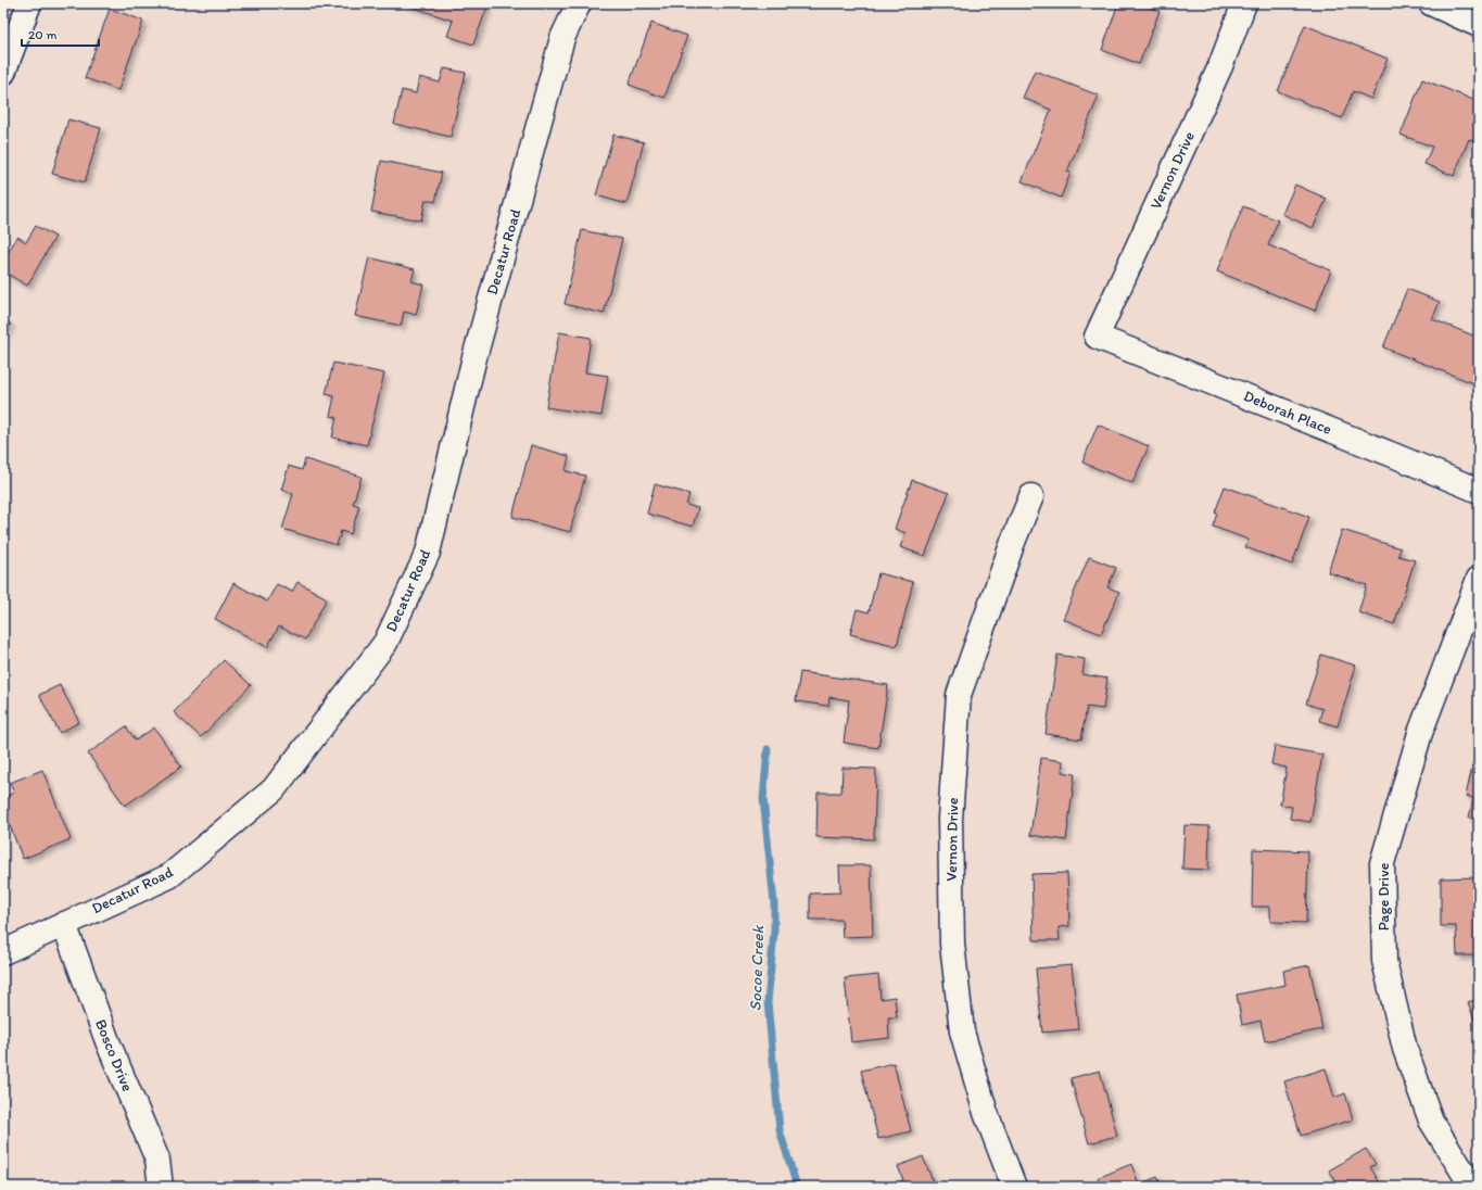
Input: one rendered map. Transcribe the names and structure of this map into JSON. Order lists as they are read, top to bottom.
{
  "streets": {
    "street": [
      "Vernon Drive",
      "Decatur Road",
      "Deborah Place",
      "Page Drive",
      "Bosco Drive"
    ]
  },
  "crossings": [
    ["Vernon Drive", "Deborah Place"],
    ["Decatur Road", "Bosco Drive"]
  ],
  "water": ["Socoe Creek"],
  "scale_bar": "20 m"
}
